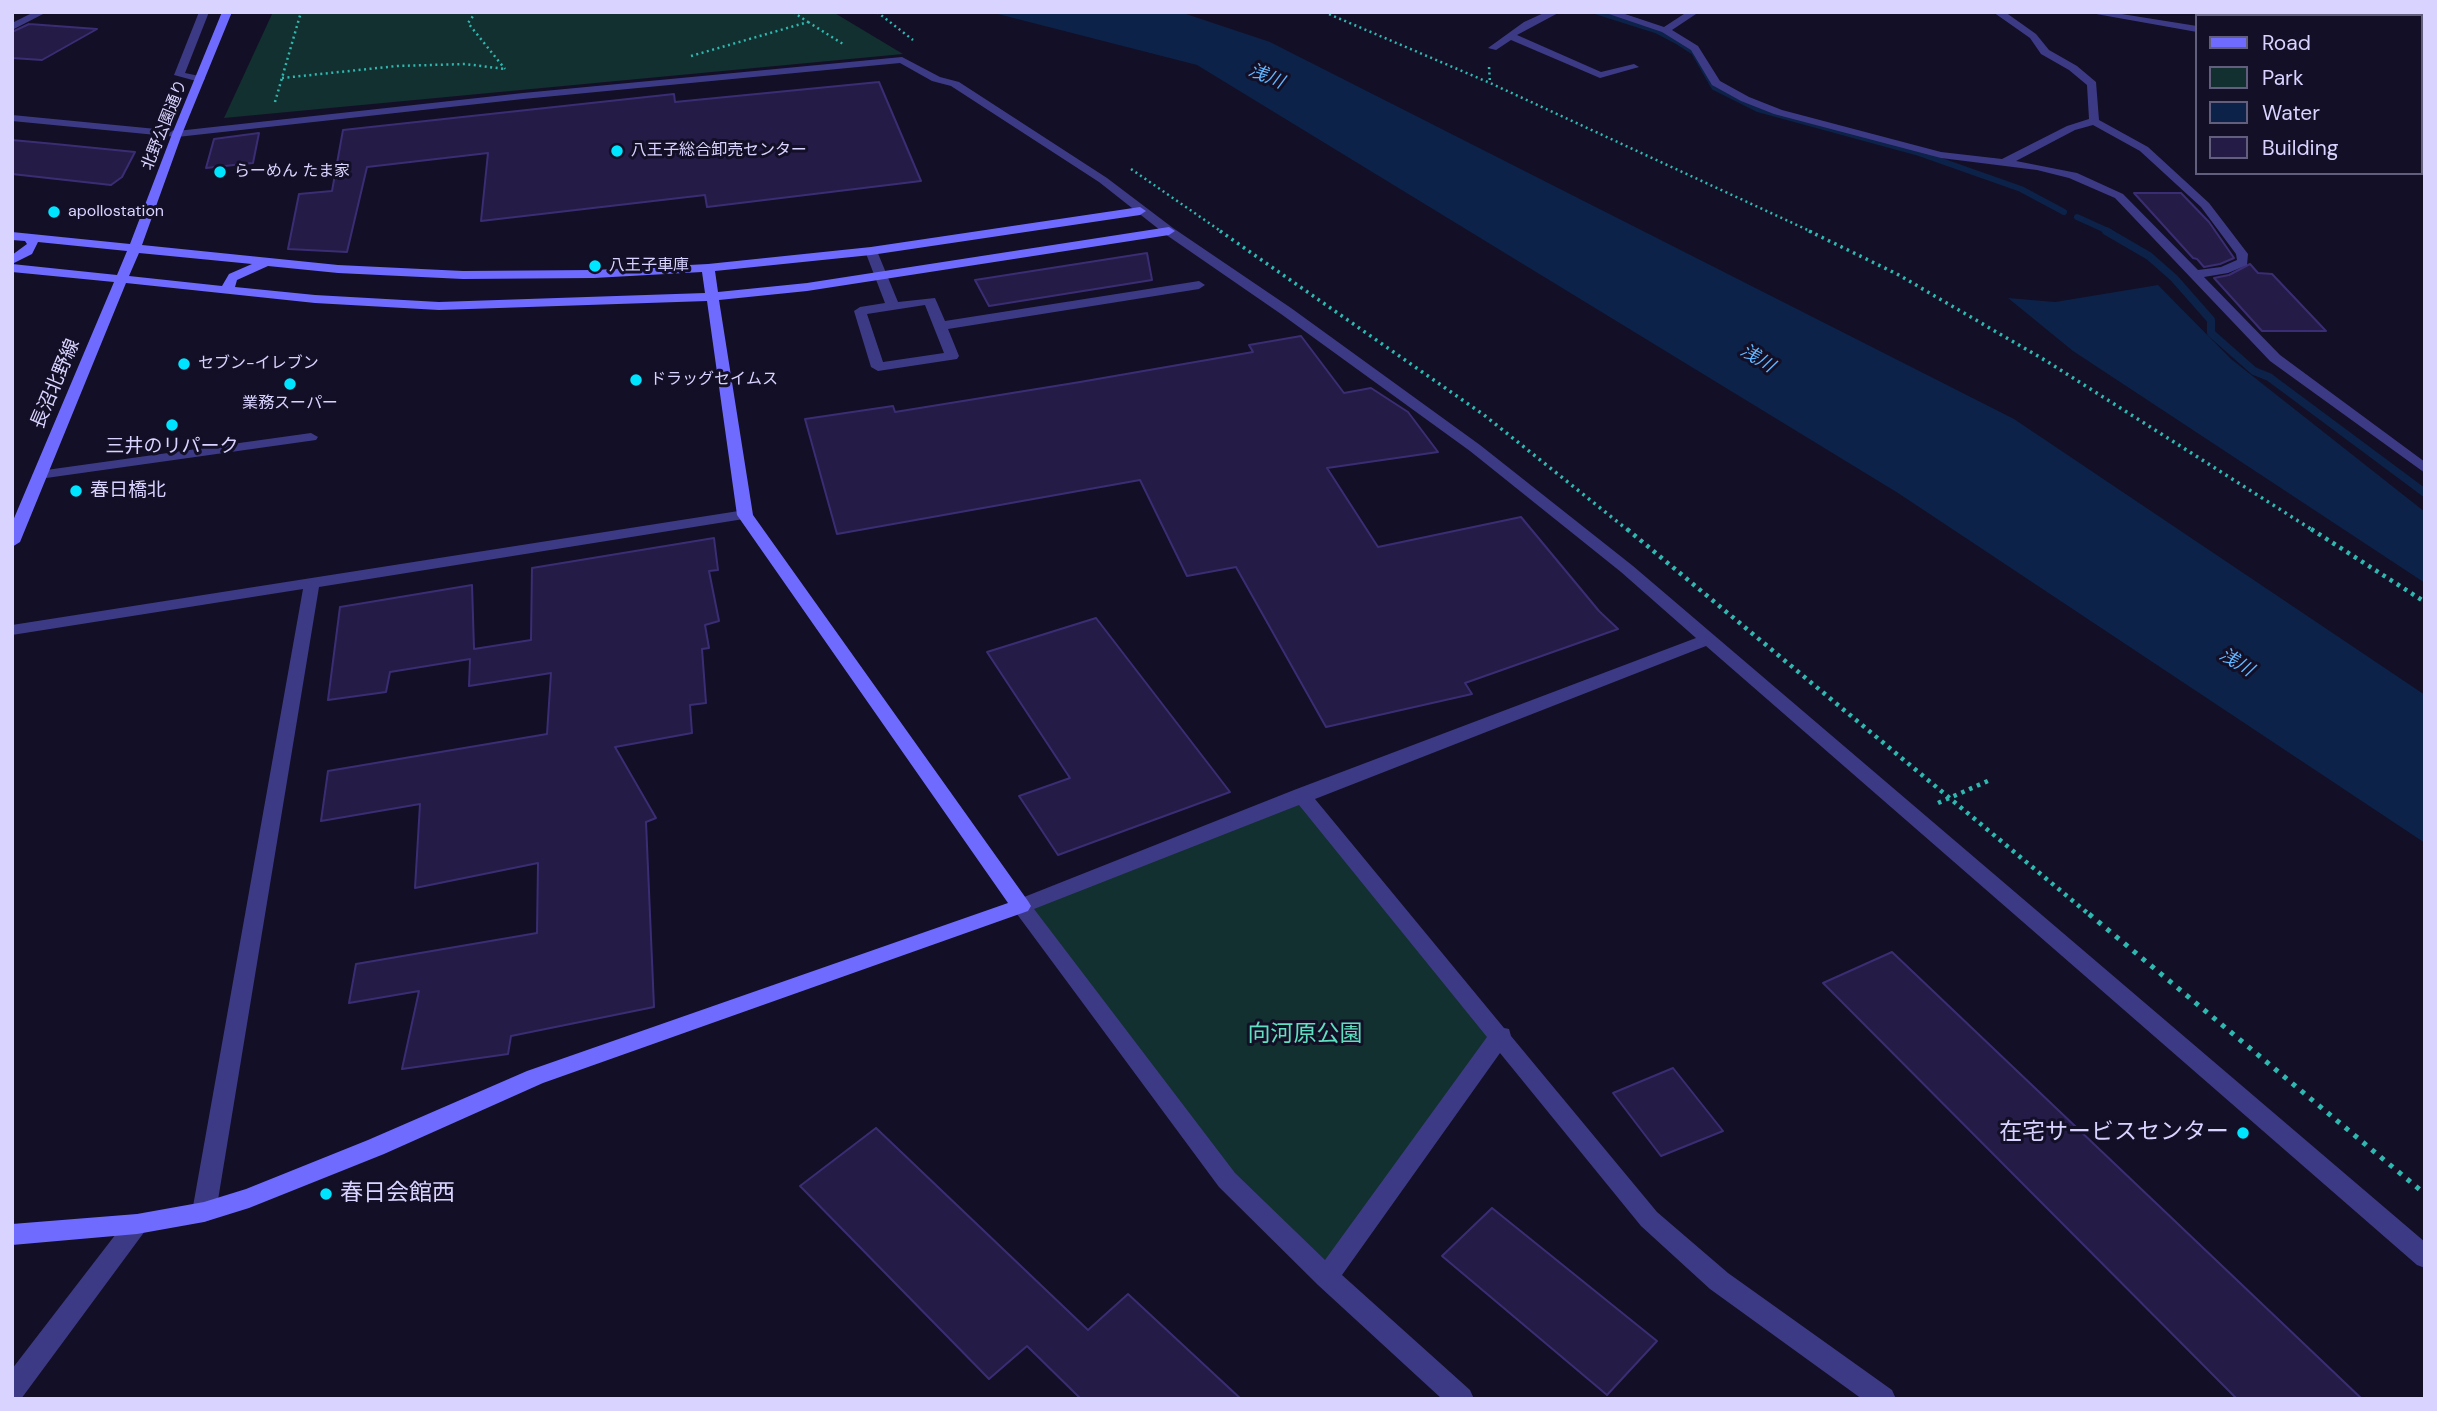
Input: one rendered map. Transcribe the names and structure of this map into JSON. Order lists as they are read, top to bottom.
{
  "streets": {
    "street": ["北野公園通り", "長沼北野線"]
  },
  "crossings": [
    ["北野公園通り", "長沼北野線"]
  ],
  "water": ["浅川"],
  "parks": ["向河原公園"],
  "places": [
    "八王子総合卸売センター",
    "らーめん たま家",
    "apollostation",
    "八王子車庫",
    "セブン-イレブン",
    "ドラッグセイムス",
    "業務スーパー",
    "三井のリパーク",
    "春日橋北",
    "在宅サービスセンター",
    "春日会館西"
  ],
  "legend": [
    "Road",
    "Park",
    "Water",
    "Building"
  ]
}
